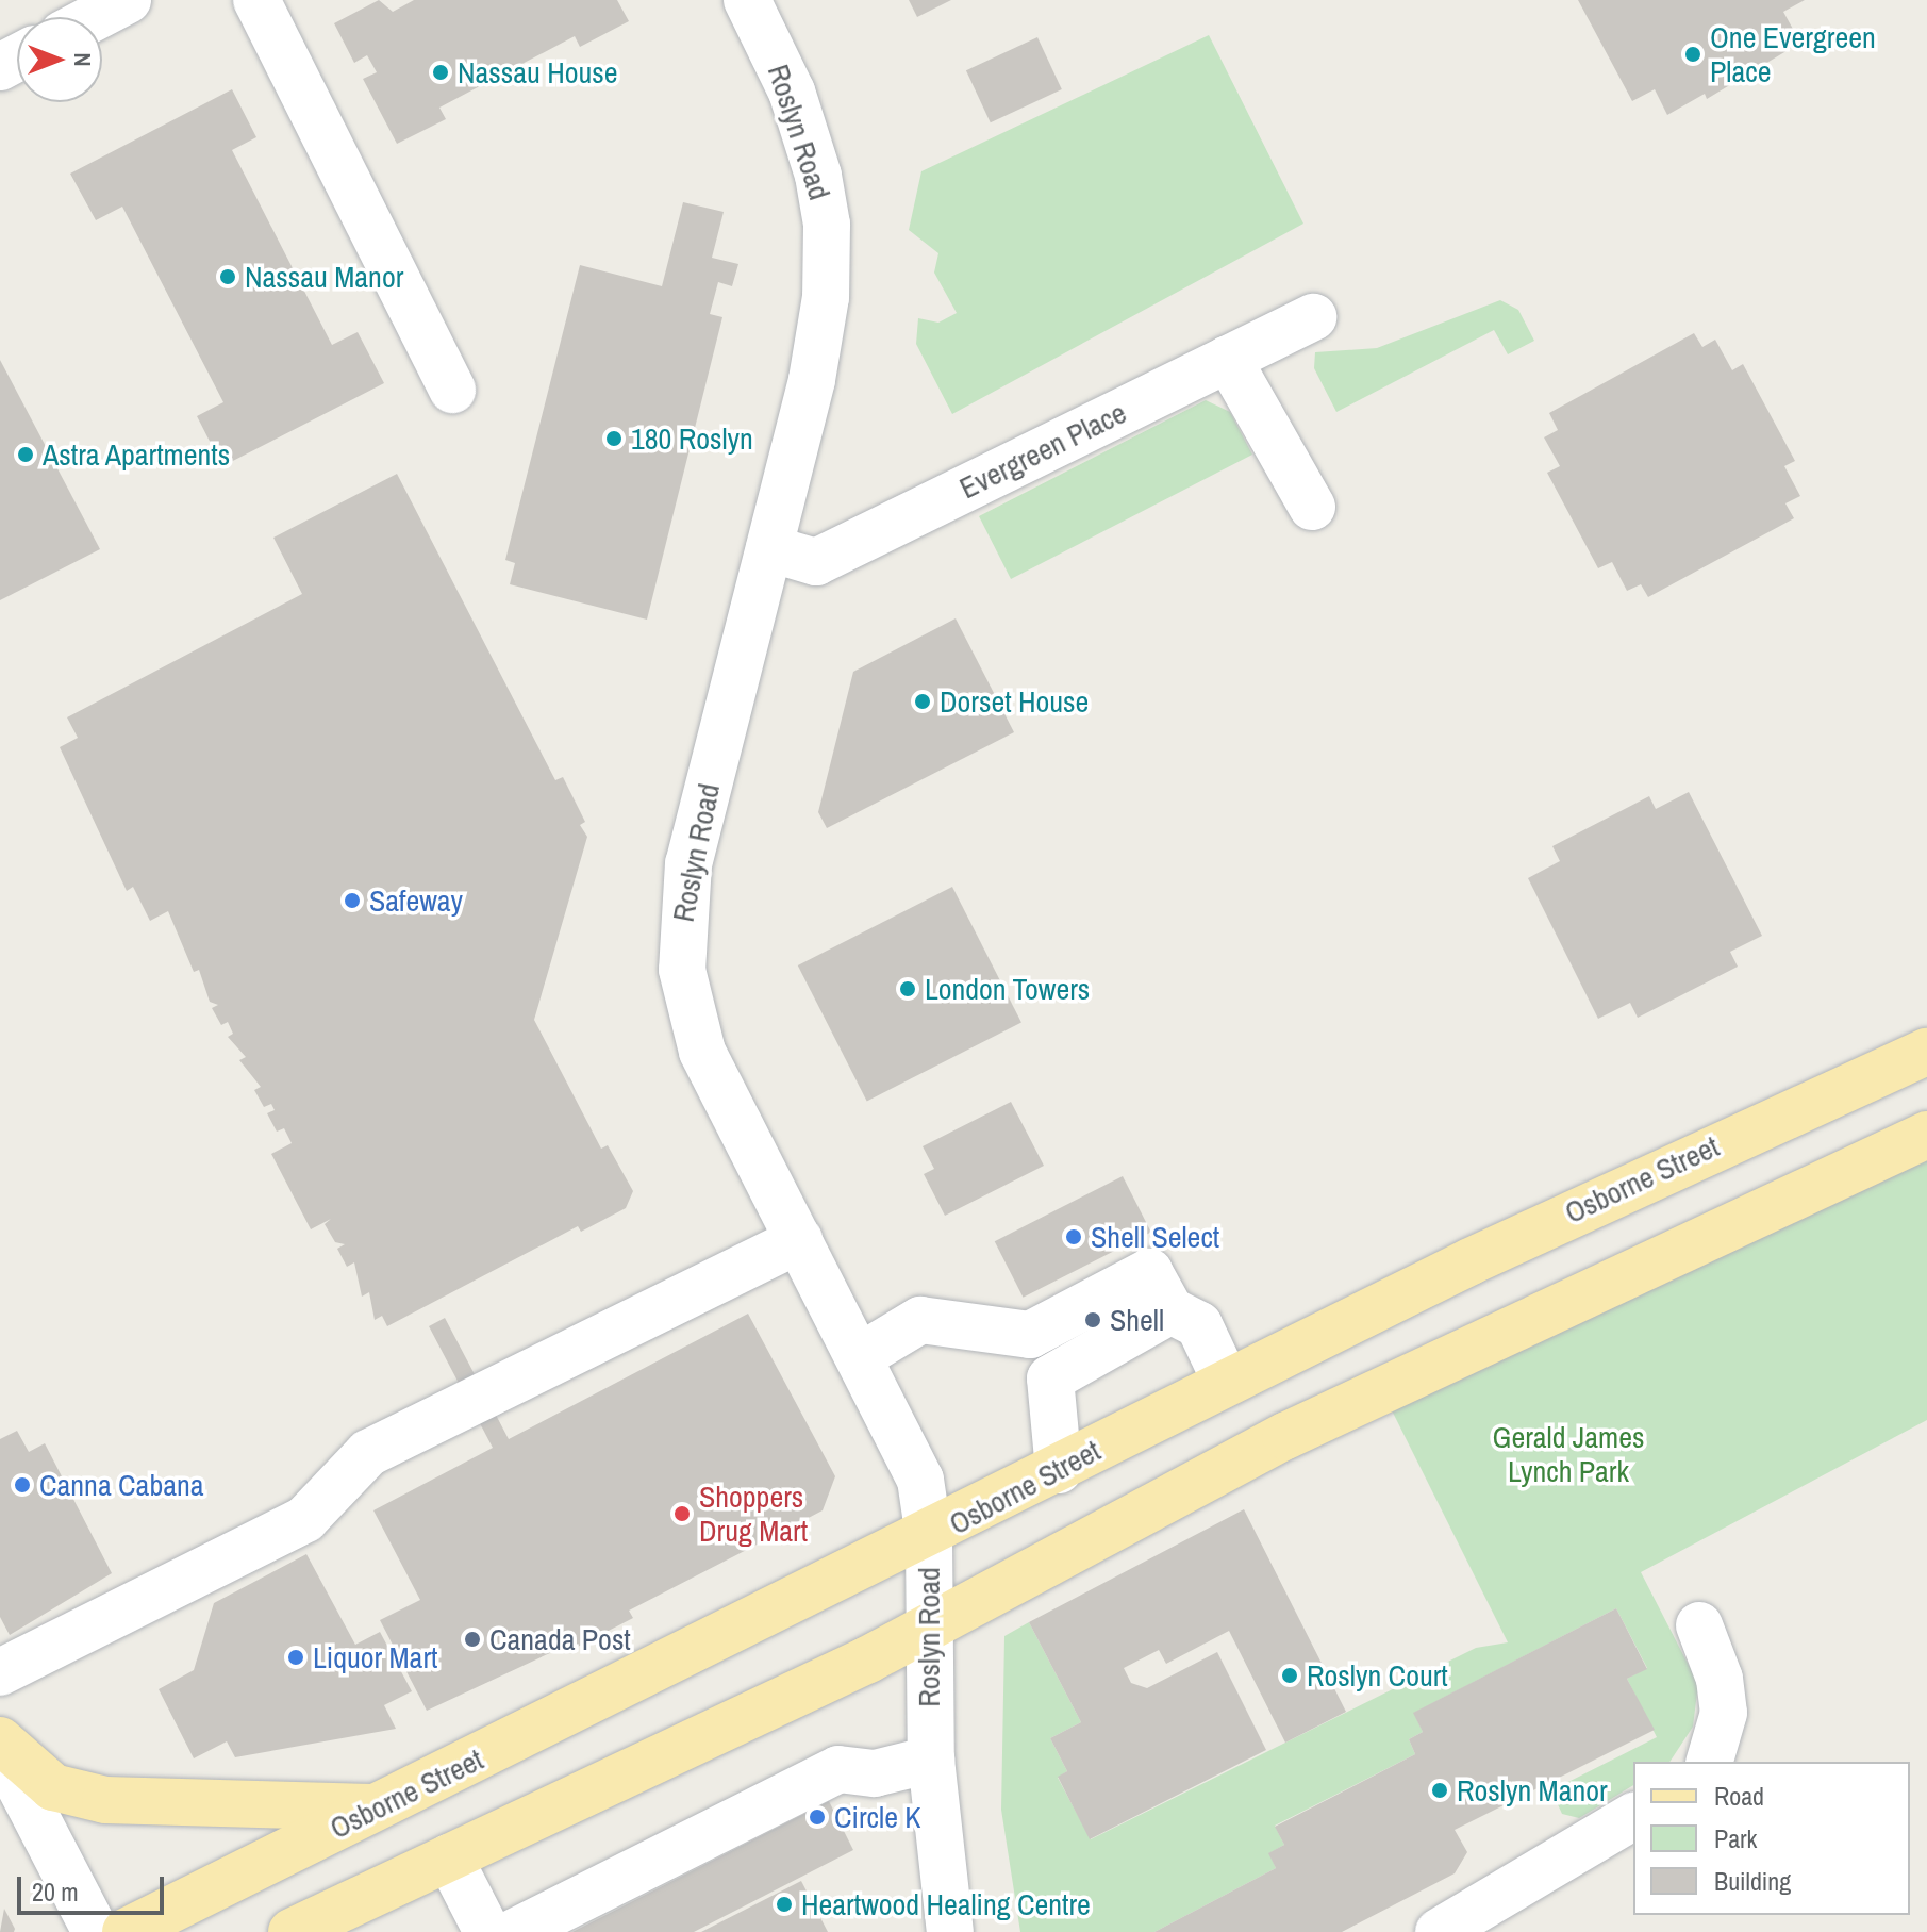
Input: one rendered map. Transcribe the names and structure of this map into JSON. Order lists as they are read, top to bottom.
{
  "streets": {
    "main road": ["Osborne Street"],
    "street": ["Roslyn Road", "Evergreen Place"]
  },
  "crossings": [
    ["Roslyn Road", "Evergreen Place"],
    ["Roslyn Road", "Osborne Street"]
  ],
  "parks": ["Gerald James Lynch Park"],
  "places": [
    "One Evergreen Place",
    "Nassau House",
    "Nassau Manor",
    "180 Roslyn",
    "Astra Apartments",
    "Dorset House",
    "Safeway",
    "London Towers",
    "Shell Select",
    "Shell",
    "Canna Cabana",
    "Shoppers Drug Mart",
    "Canada Post",
    "Liquor Mart",
    "Roslyn Court",
    "Roslyn Manor",
    "Circle K",
    "Heartwood Healing Centre"
  ],
  "legend": ["Road", "Park", "Building"],
  "scale_bar": "20 m",
  "north": "right"
}
